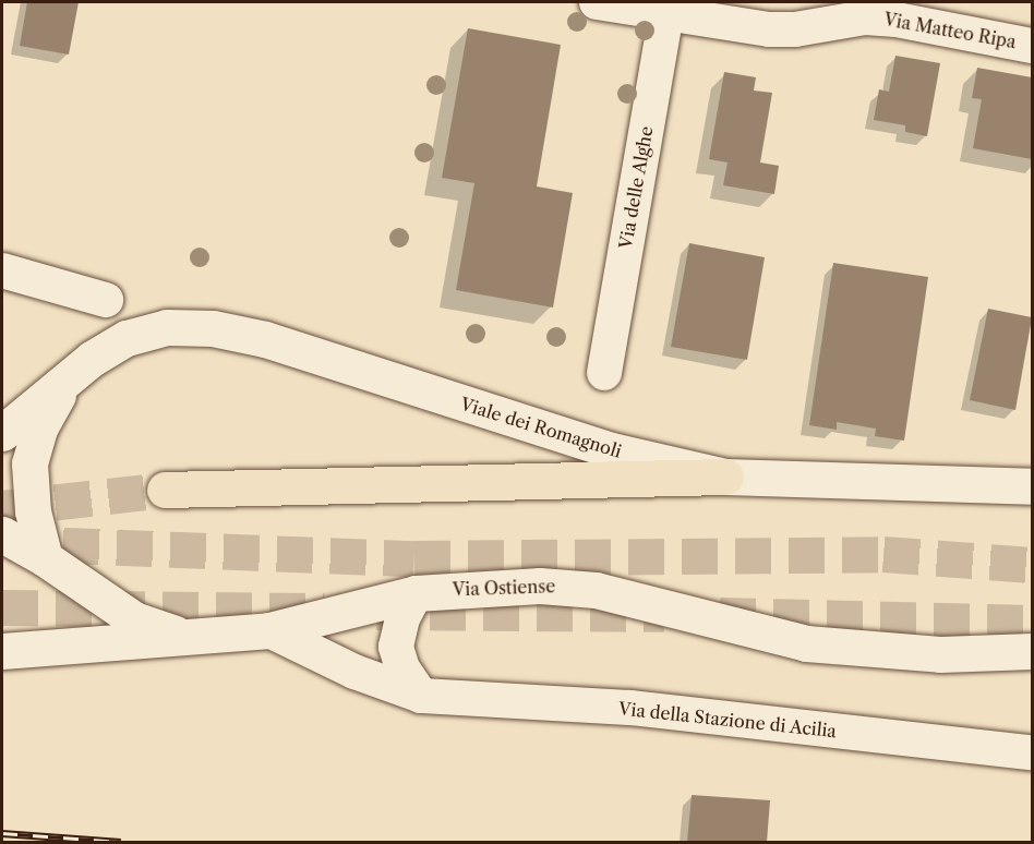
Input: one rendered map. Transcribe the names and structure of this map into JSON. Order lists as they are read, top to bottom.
{
  "streets": {
    "main road": ["Viale dei Romagnoli", "Via Ostiense"],
    "street": ["Via Matteo Ripa", "Via delle Alghe", "Via della Stazione di Acilia"]
  },
  "crossings": [
    ["Via Matteo Ripa", "Via delle Alghe"],
    ["Viale dei Romagnoli", "Via Ostiense"],
    ["Via Ostiense", "Via della Stazione di Acilia"]
  ]
}
